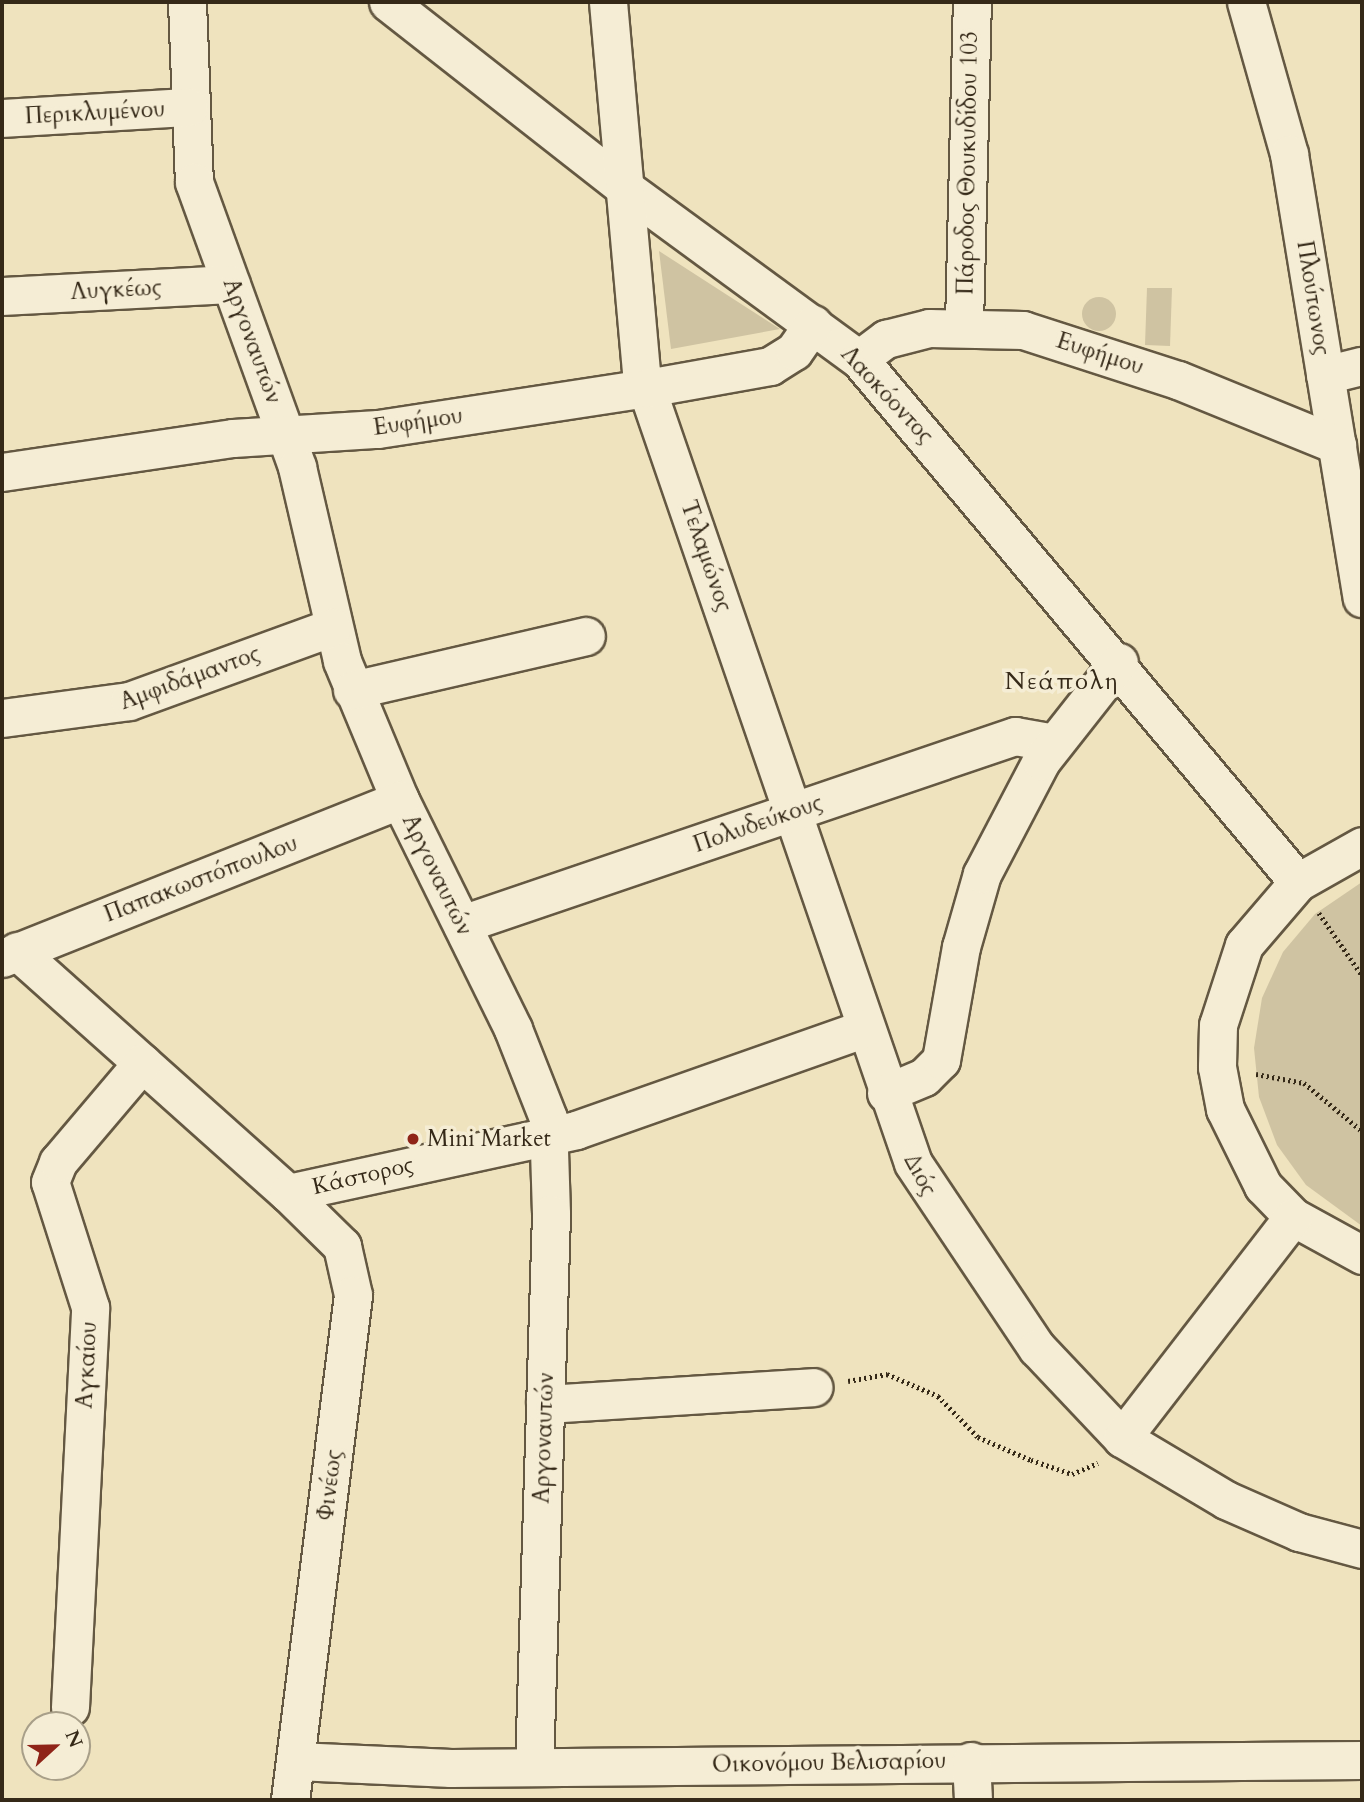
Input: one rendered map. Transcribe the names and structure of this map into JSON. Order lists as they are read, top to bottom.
{
  "streets": {
    "street": [
      "Περικλυμένου",
      "Πάροδος Θουκυδίδου 103",
      "Λυγκέως",
      "Πλούτωνος",
      "Αργοναυτών",
      "Ευφήμου",
      "Λαοκόοντος",
      "Τελαμώνος",
      "Αμφιδάμαντος",
      "Πολυδεύκους",
      "Παπακωστόπουλου",
      "Διός",
      "Κάστορος",
      "Αγκαίου",
      "Φινέως",
      "Οικονόμου Βελισαρίου"
    ]
  },
  "crossings": [
    ["Περικλυμένου", "Αργοναυτών"],
    ["Πάροδος Θουκυδίδου 103", "Ευφήμου"],
    ["Λυγκέως", "Αργοναυτών"],
    ["Πλούτωνος", "Ευφήμου"],
    ["Αργοναυτών", "Ευφήμου"],
    ["Αργοναυτών", "Αμφιδάμαντος"],
    ["Αργοναυτών", "Πολυδεύκους"],
    ["Αργοναυτών", "Παπακωστόπουλου"],
    ["Αργοναυτών", "Κάστορος"],
    ["Αργοναυτών", "Οικονόμου Βελισαρίου"],
    ["Ευφήμου", "Λαοκόοντος"],
    ["Ευφήμου", "Τελαμώνος"],
    ["Λαοκόοντος", "Τελαμώνος"],
    ["Τελαμώνος", "Πολυδεύκους"],
    ["Τελαμώνος", "Διός"],
    ["Τελαμώνος", "Κάστορος"],
    ["Παπακωστόπουλου", "Κάστορος"],
    ["Κάστορος", "Αγκαίου"],
    ["Κάστορος", "Φινέως"],
    ["Φινέως", "Οικονόμου Βελισαρίου"]
  ],
  "districts": ["Νεάπολη"],
  "places": ["Mini Market"],
  "north": "right"
}
